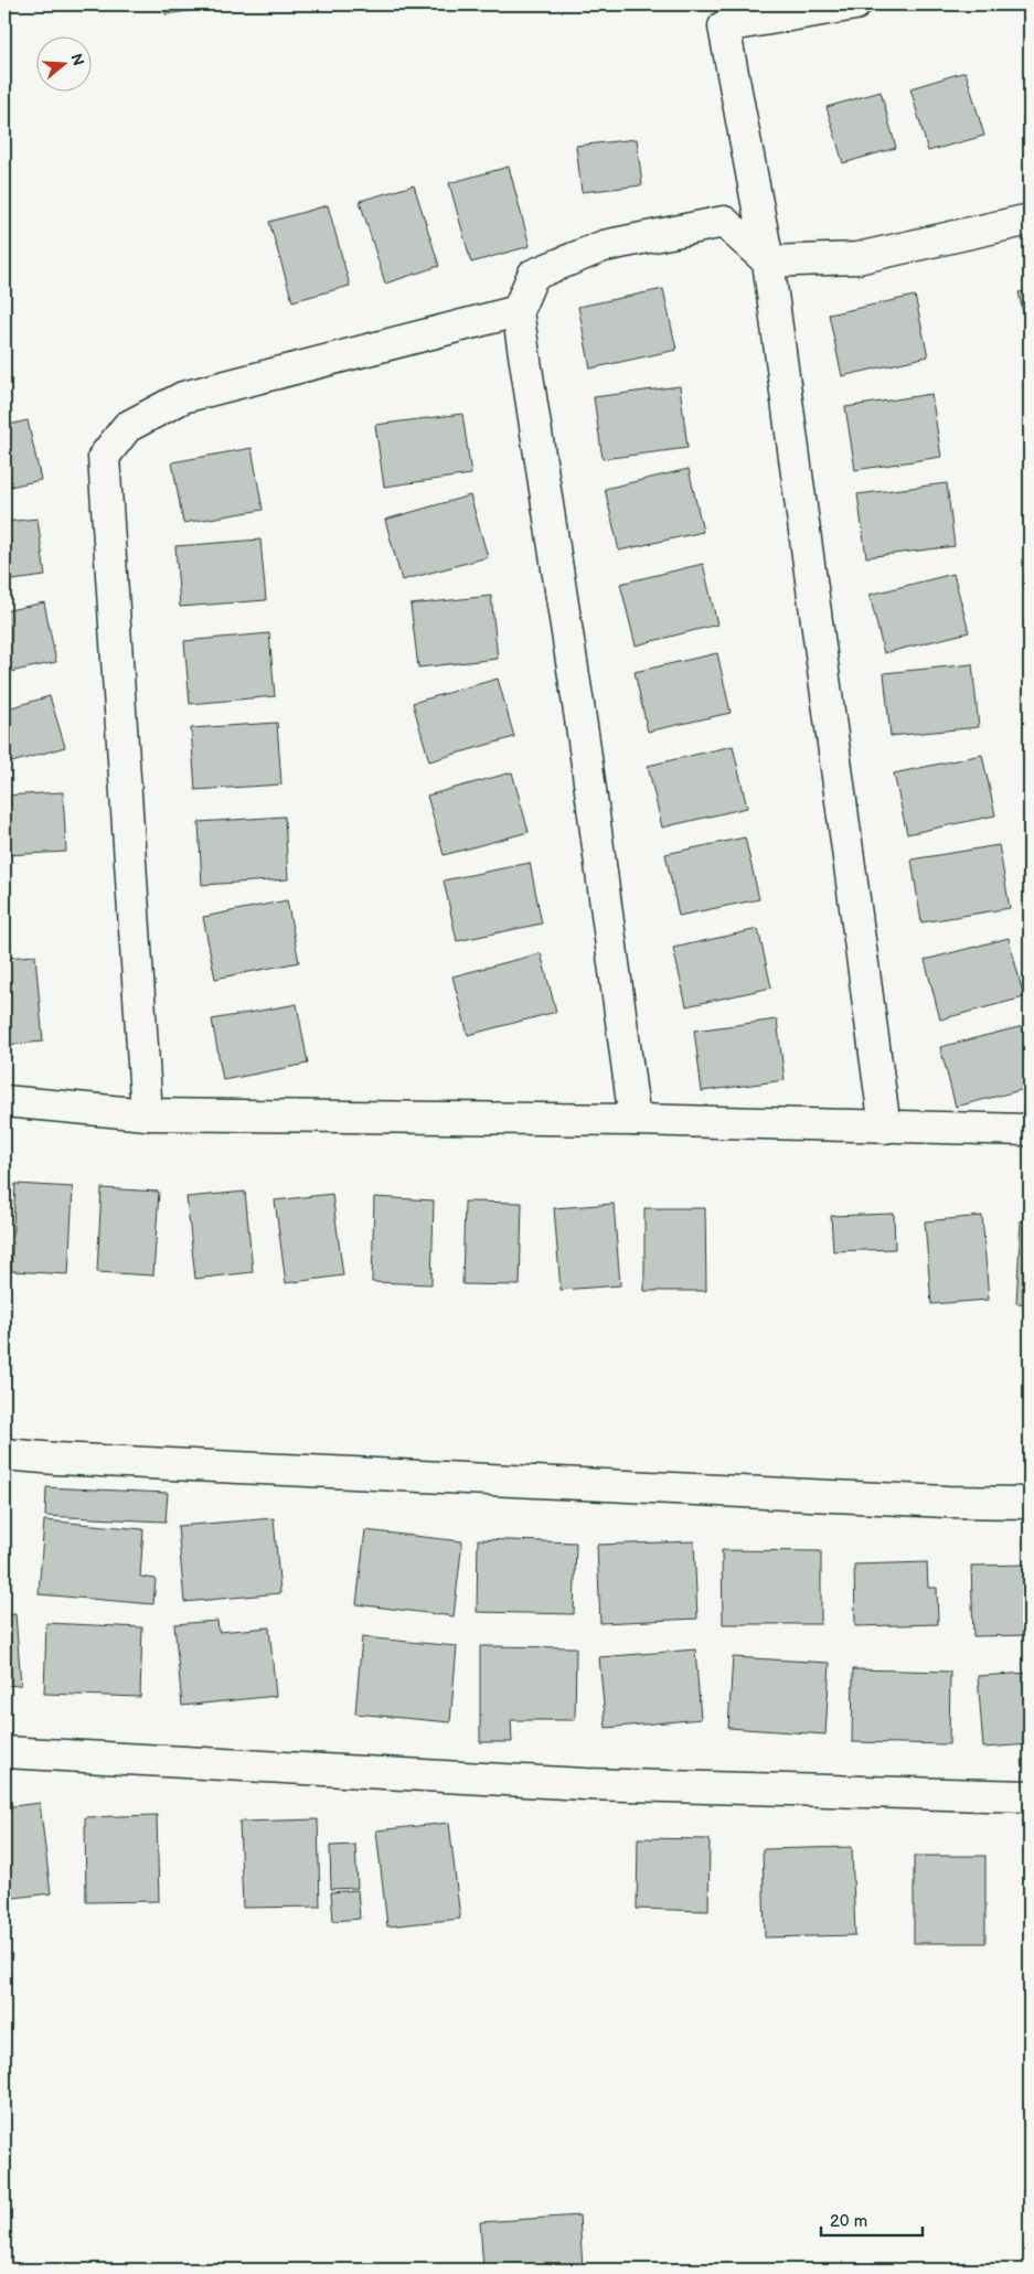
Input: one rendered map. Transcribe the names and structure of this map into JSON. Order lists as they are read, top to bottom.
{
  "scale_bar": "20 m",
  "north": "right"
}
